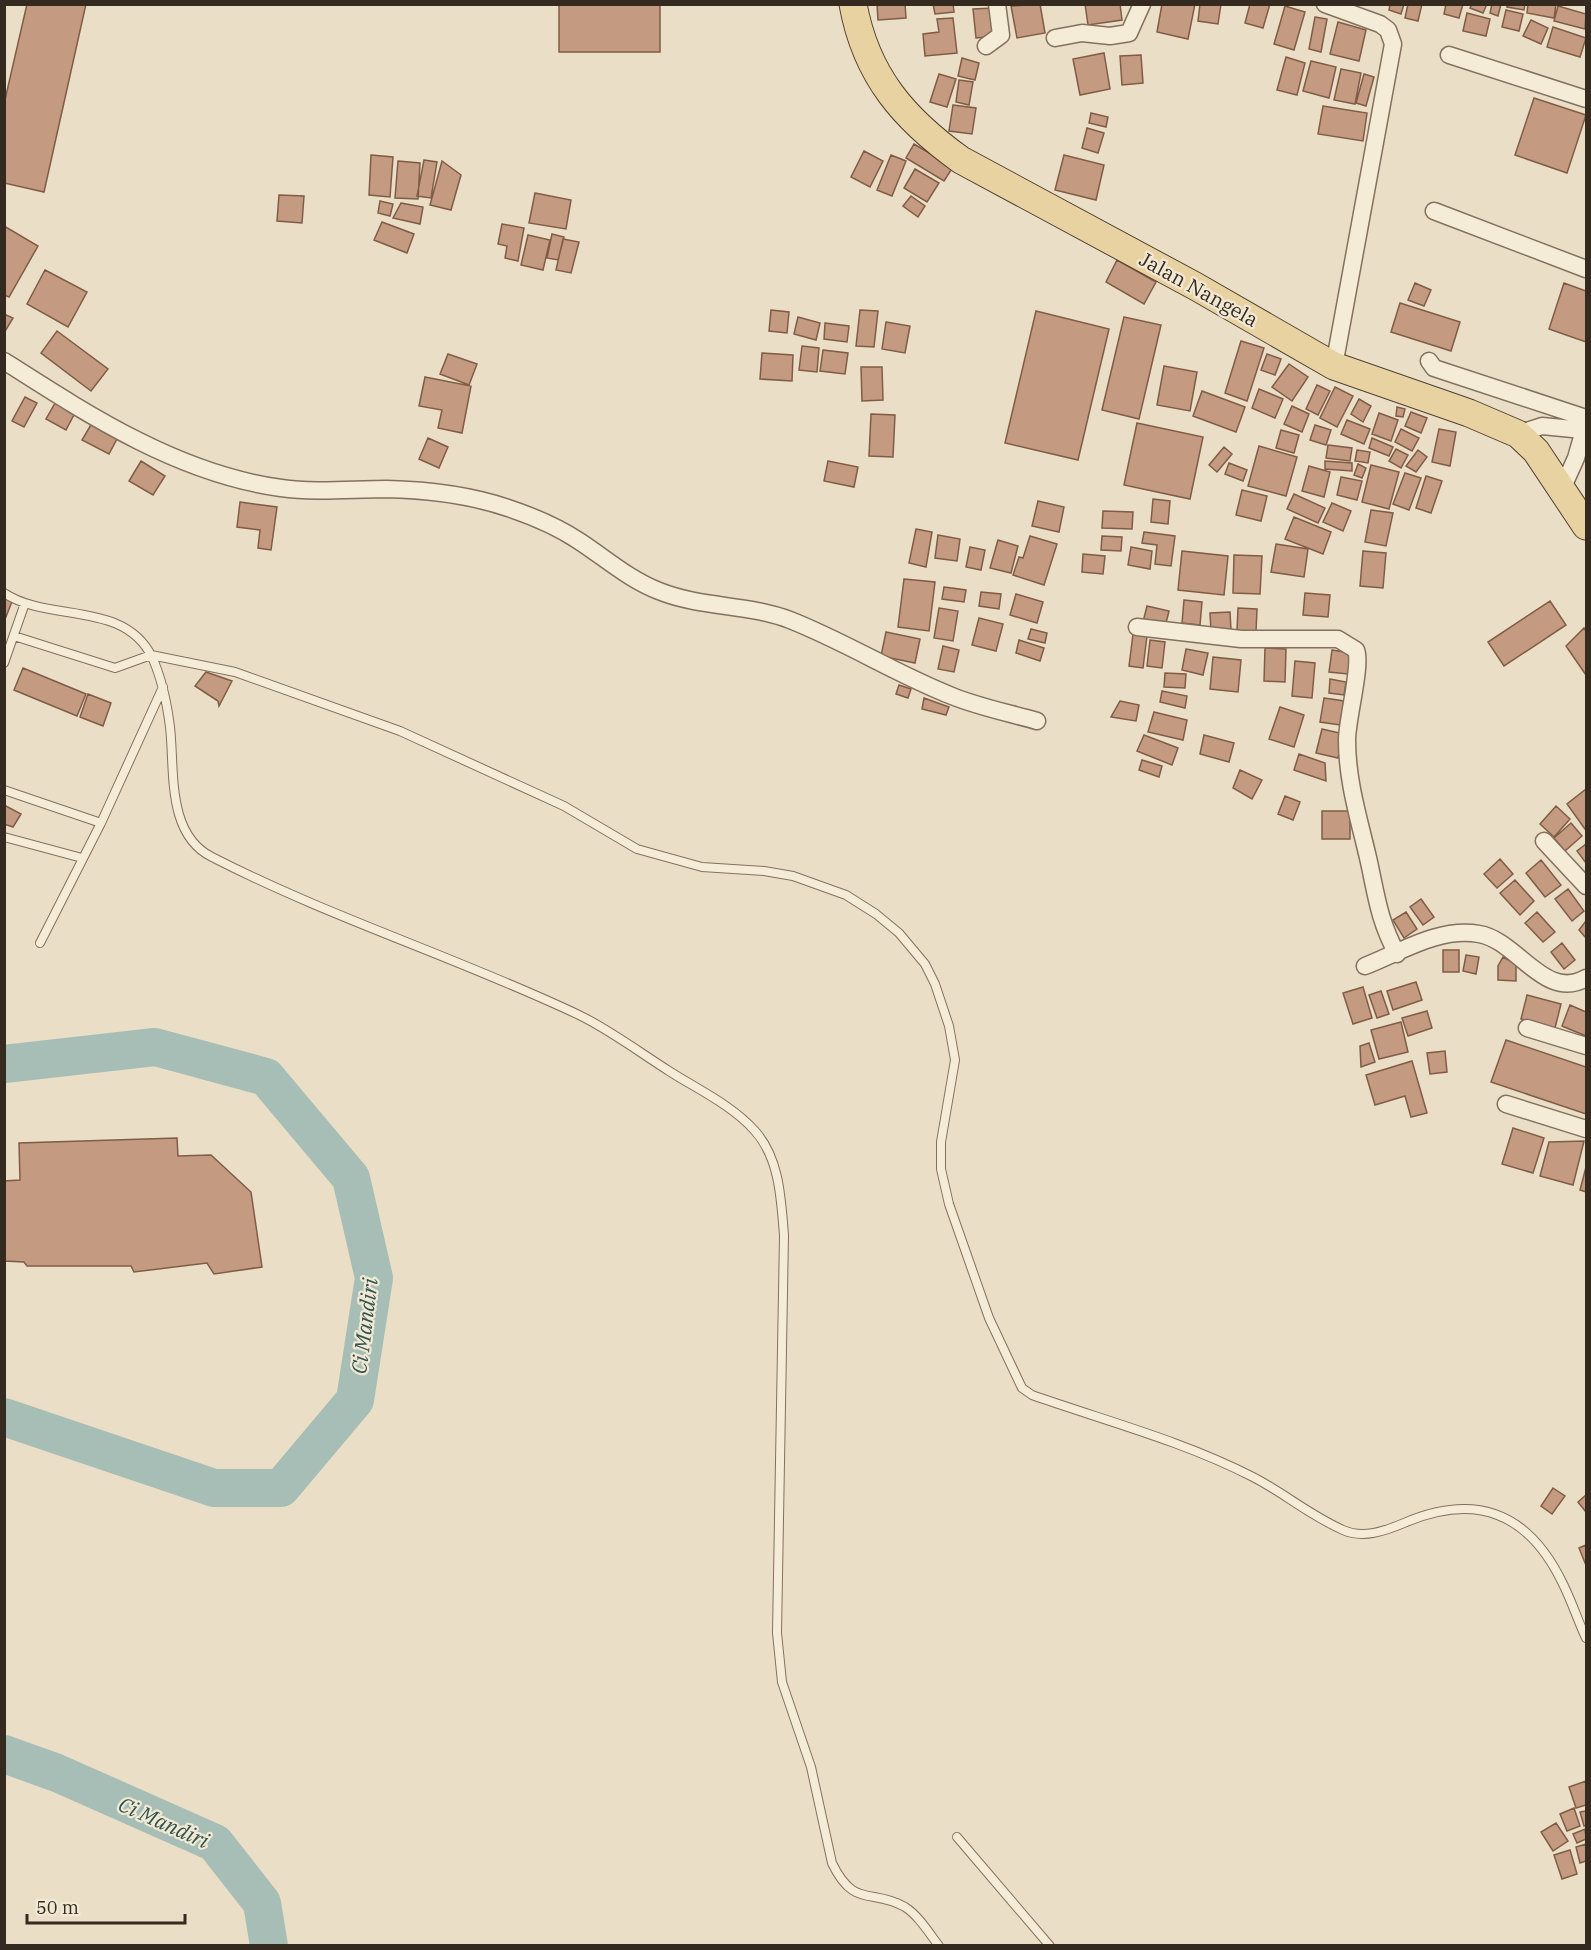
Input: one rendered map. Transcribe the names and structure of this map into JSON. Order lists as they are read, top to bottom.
{
  "streets": {
    "main road": ["Jalan Nangela"]
  },
  "water": ["Ci Mandiri"],
  "scale_bar": "50 m"
}
